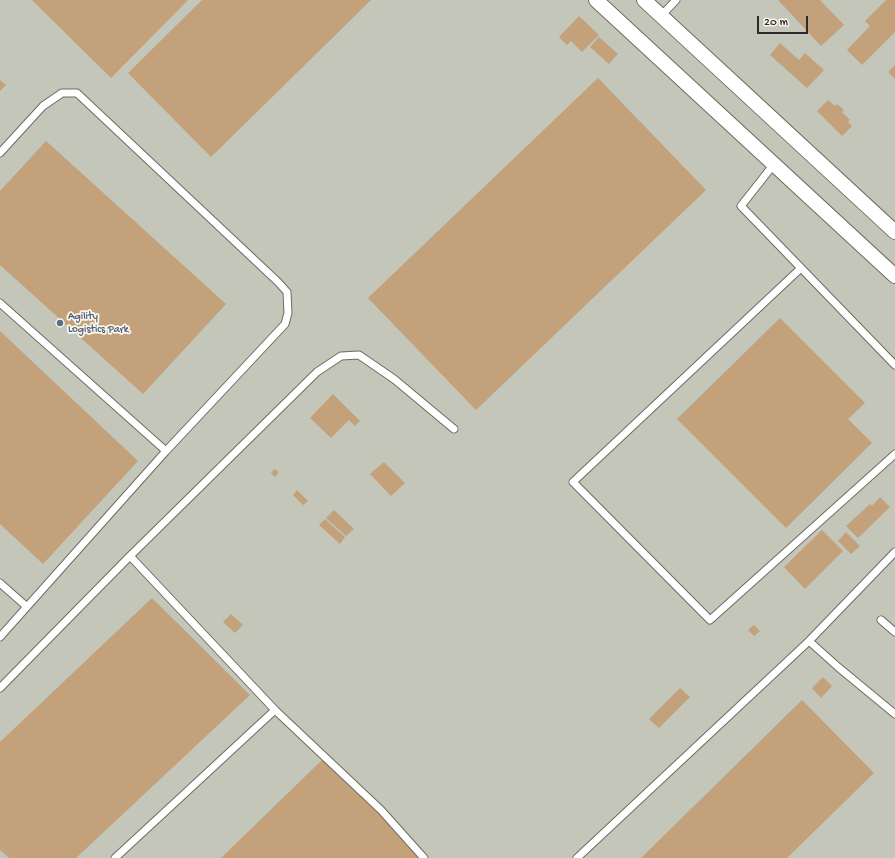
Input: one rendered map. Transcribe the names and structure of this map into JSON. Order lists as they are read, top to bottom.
{
  "places": ["Agility Logistics Park"],
  "scale_bar": "20 m"
}
